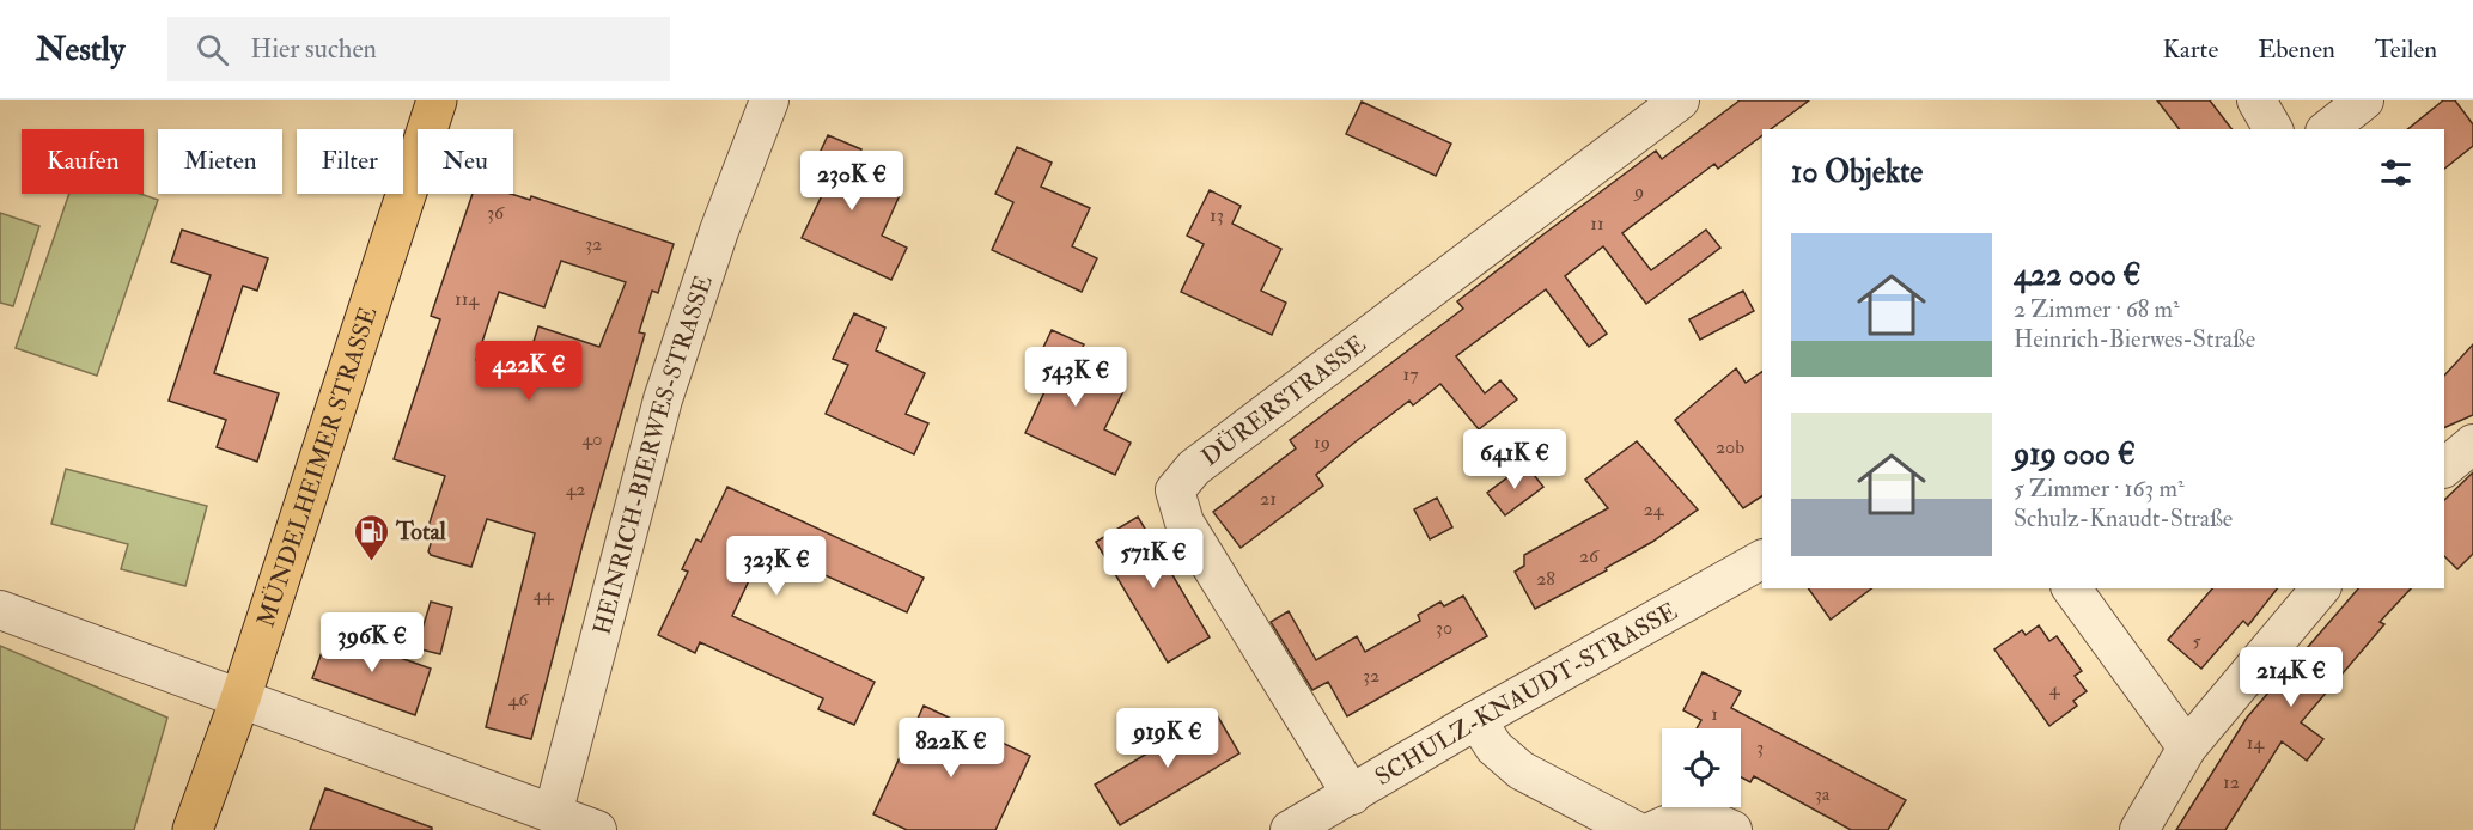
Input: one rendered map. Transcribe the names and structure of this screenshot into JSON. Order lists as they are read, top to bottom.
{
  "streets": {
    "main road": ["MÜNDELHEIMER STRASSE"],
    "street": ["DÜRERSTRASSE", "HEINRICH-BIERWES-STRASSE", "SCHULZ-KNAUDT-STRASSE"]
  },
  "crossings": [
    ["DÜRERSTRASSE", "SCHULZ-KNAUDT-STRASSE"]
  ],
  "places": {
    "fuel station": ["Total"]
  },
  "house_numbers": [
    "9",
    "36",
    "13",
    "11",
    "32",
    "114",
    "17",
    "40",
    "19",
    "20b",
    "42",
    "21",
    "24",
    "26",
    "28",
    "44",
    "30",
    "5",
    "32",
    "4",
    "46",
    "1",
    "14",
    "3",
    "12",
    "3a"
  ],
  "page": {
    "header": "Nestly",
    "search": "Hier suchen",
    "nav": ["Karte", "Ebenen", "Teilen"],
    "chip": [
      "Kaufen",
      "Mieten",
      "Filter",
      "Neu"
    ],
    "heading": "10 Objekte",
    "price": [
      "230K €",
      "422K €",
      "543K €",
      "641K €",
      "571K €",
      "323K €",
      "396K €",
      "214K €",
      "919K €",
      "822K €"
    ],
    "list": [
      {
        "name": "422 000 €",
        "note": "2 Zimmer · 68 m² · Heinrich-Bierwes-Straße"
      },
      {
        "name": "919 000 €",
        "note": "5 Zimmer · 163 m² · Schulz-Knaudt-Straße"
      }
    ]
  }
}
